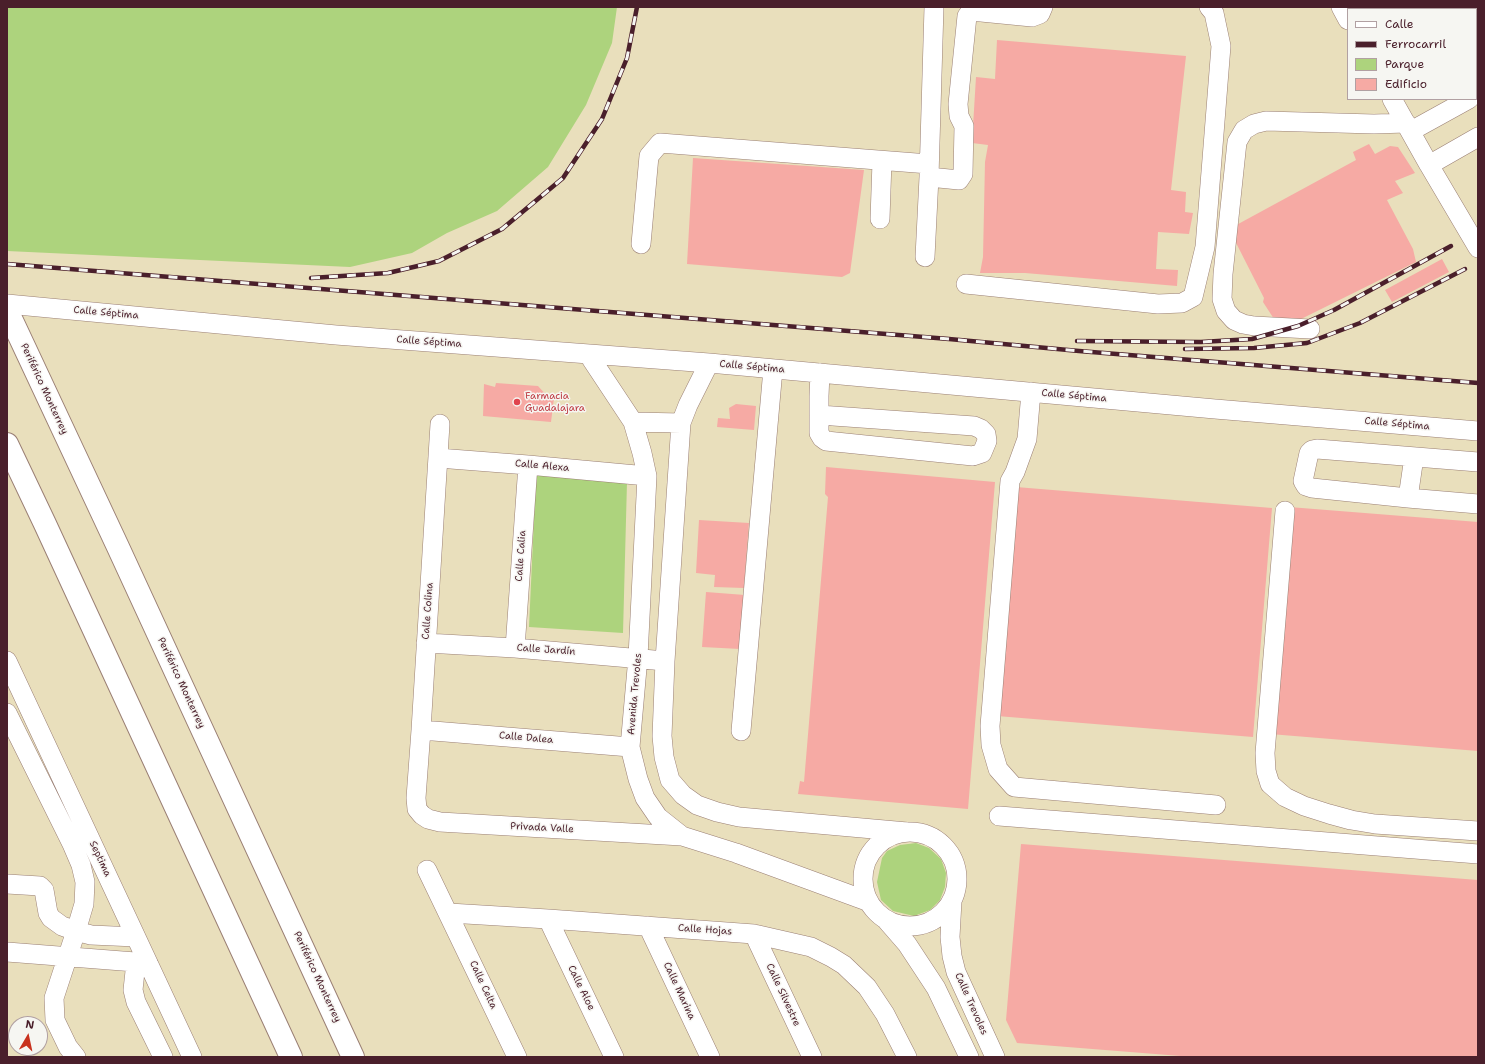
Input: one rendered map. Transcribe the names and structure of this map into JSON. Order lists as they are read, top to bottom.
{
  "streets": {
    "highway": ["Periférico Monterrey"],
    "street": [
      "Calle Séptima",
      "Calle Alexa",
      "Calle Calia",
      "Calle Colina",
      "Calle Jardín",
      "Avenida Trevoles",
      "Calle Dalea",
      "Privada Valle",
      "Septima",
      "Calle Hojas",
      "Calle Celta",
      "Calle Aloe",
      "Calle Marina",
      "Calle Silvestre",
      "Calle Trevoles"
    ]
  },
  "crossings": [
    ["Calle Séptima", "Periférico Monterrey"],
    ["Calle Séptima", "Avenida Trevoles"],
    ["Calle Alexa", "Calle Calia"],
    ["Calle Alexa", "Calle Colina"],
    ["Calle Alexa", "Avenida Trevoles"],
    ["Calle Calia", "Calle Jardín"],
    ["Calle Colina", "Calle Jardín"],
    ["Calle Colina", "Calle Dalea"],
    ["Calle Colina", "Privada Valle"],
    ["Calle Jardín", "Avenida Trevoles"],
    ["Avenida Trevoles", "Calle Dalea"],
    ["Avenida Trevoles", "Privada Valle"],
    ["Avenida Trevoles", "Calle Trevoles"],
    ["Calle Hojas", "Calle Celta"],
    ["Calle Hojas", "Calle Aloe"],
    ["Calle Hojas", "Calle Marina"],
    ["Calle Hojas", "Calle Silvestre"]
  ],
  "places": ["Farmacia Guadalajara"],
  "legend": [
    "Calle",
    "Ferrocarril",
    "Parque",
    "Edificio"
  ],
  "north": "top"
}
